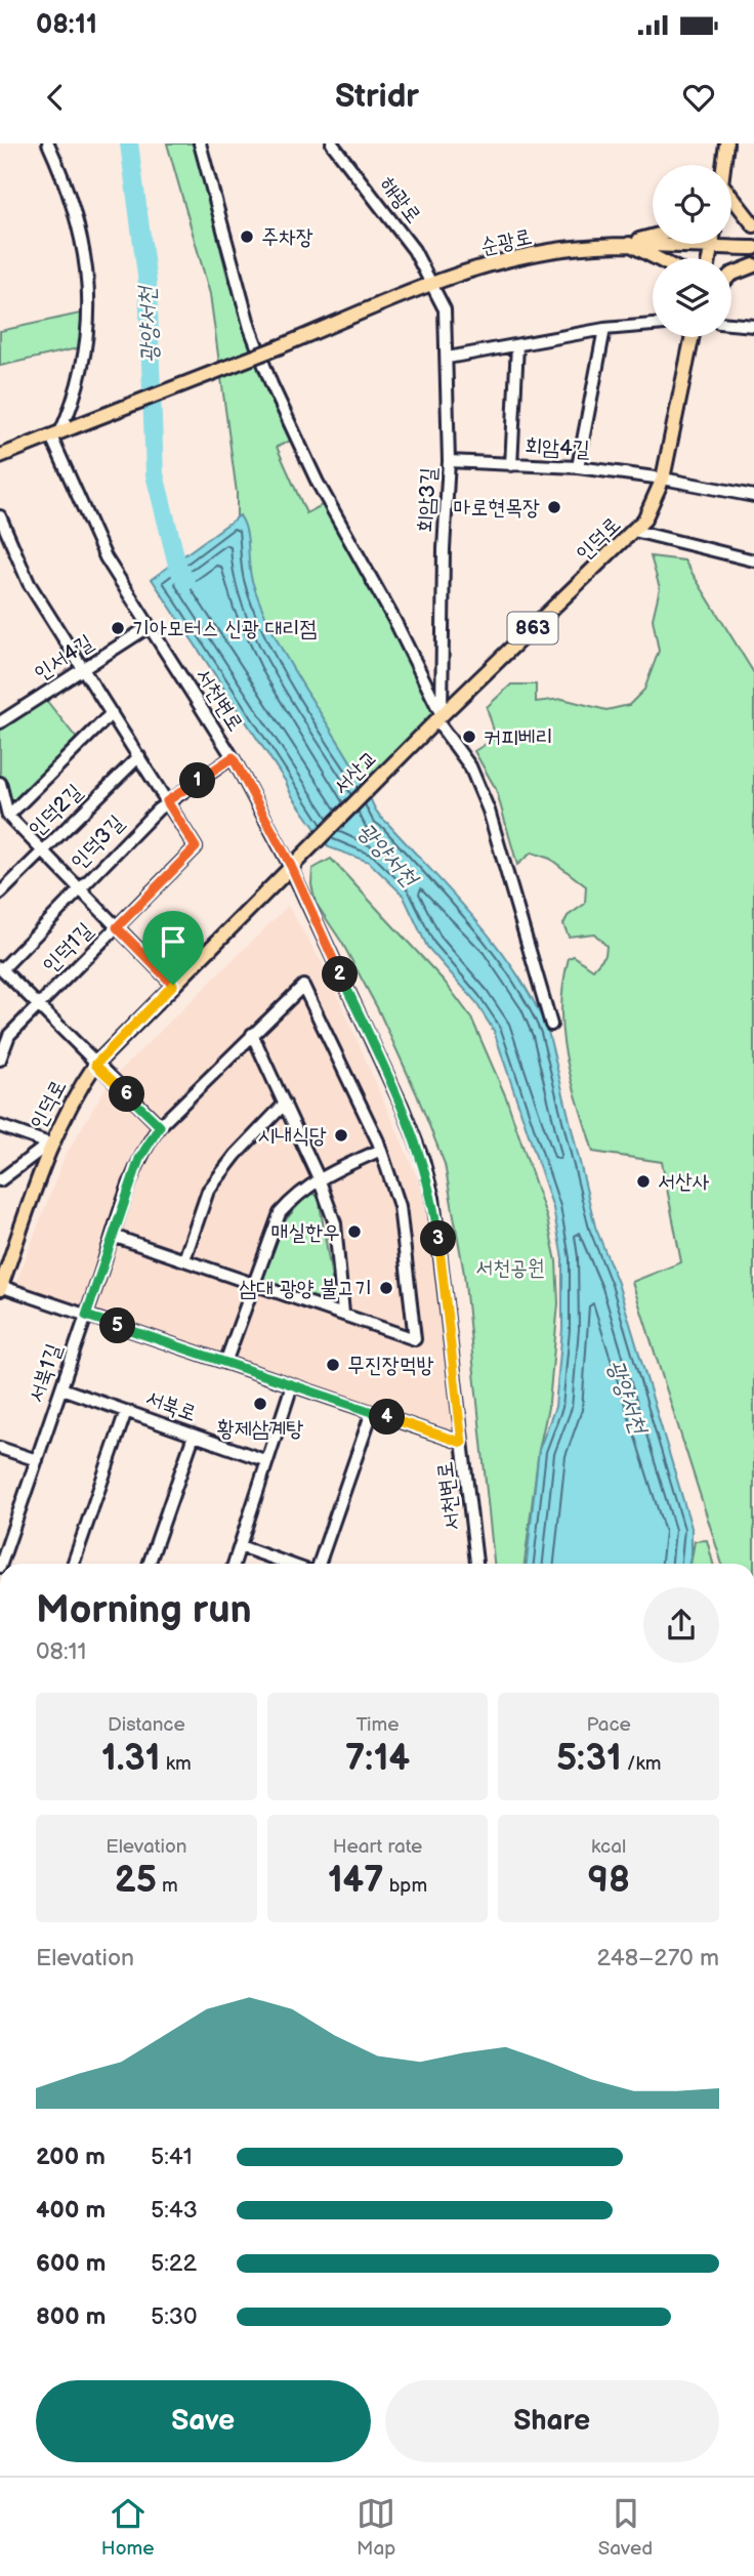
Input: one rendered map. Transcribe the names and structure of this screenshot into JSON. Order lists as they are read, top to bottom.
{
  "streets": {
    "main road": [
      "순광로",
      "인덕로",
      "863",
      "서산교"
    ],
    "street": [
      "해광로",
      "회암4길",
      "회암3길",
      "인서4길",
      "서천변로",
      "인덕2길",
      "인덕3길",
      "인덕1길",
      "서북1길",
      "서북로"
    ]
  },
  "crossings": [
    ["해광로", "순광로"],
    ["해광로", "회암3길"],
    ["순광로", "서천변로"],
    ["회암4길", "회암3길"],
    ["회암4길", "인덕로"],
    ["회암3길", "인덕로"],
    ["회암3길", "서산교"],
    ["인덕로", "서천변로"],
    ["인덕로", "서산교"],
    ["인서4길", "서천변로"],
    ["인서4길", "인덕1길"],
    ["서천변로", "인덕3길"],
    ["인덕2길", "인덕1길"],
    ["인덕3길", "인덕1길"],
    ["서북1길", "서북로"]
  ],
  "water": ["광양서천"],
  "parks": ["서천공원"],
  "places": [
    "주차장",
    "마로현목장",
    "기아모터스 신광 대리점",
    "커피베리",
    "시내식당",
    "서산사",
    "매실한우",
    "삼대 광양 불고기",
    "무진장먹방",
    "황제삼계탕"
  ],
  "page": {
    "status": "08:11",
    "header": "Stridr",
    "pins": [
      "1",
      "2",
      "6",
      "3",
      "5",
      "4"
    ],
    "heading": ["Morning run", "08:11"],
    "stats": [
      ["Distance", "1.31 km"],
      ["Time", "7:14"],
      ["Pace", "5:31 /km"],
      ["Elevation", "25 m"],
      ["Heart rate", "147 bpm"],
      ["kcal", "98"]
    ],
    "chart": ["Elevation", "248–270 m"],
    "list": [
      {
        "name": "200 m",
        "note": "5:41"
      },
      {
        "name": "400 m",
        "note": "5:43"
      },
      {
        "name": "600 m",
        "note": "5:22"
      },
      {
        "name": "800 m",
        "note": "5:30"
      }
    ],
    "buttons": ["Save", "Share"],
    "tabs": ["Home", "Map", "Saved"]
  }
}
